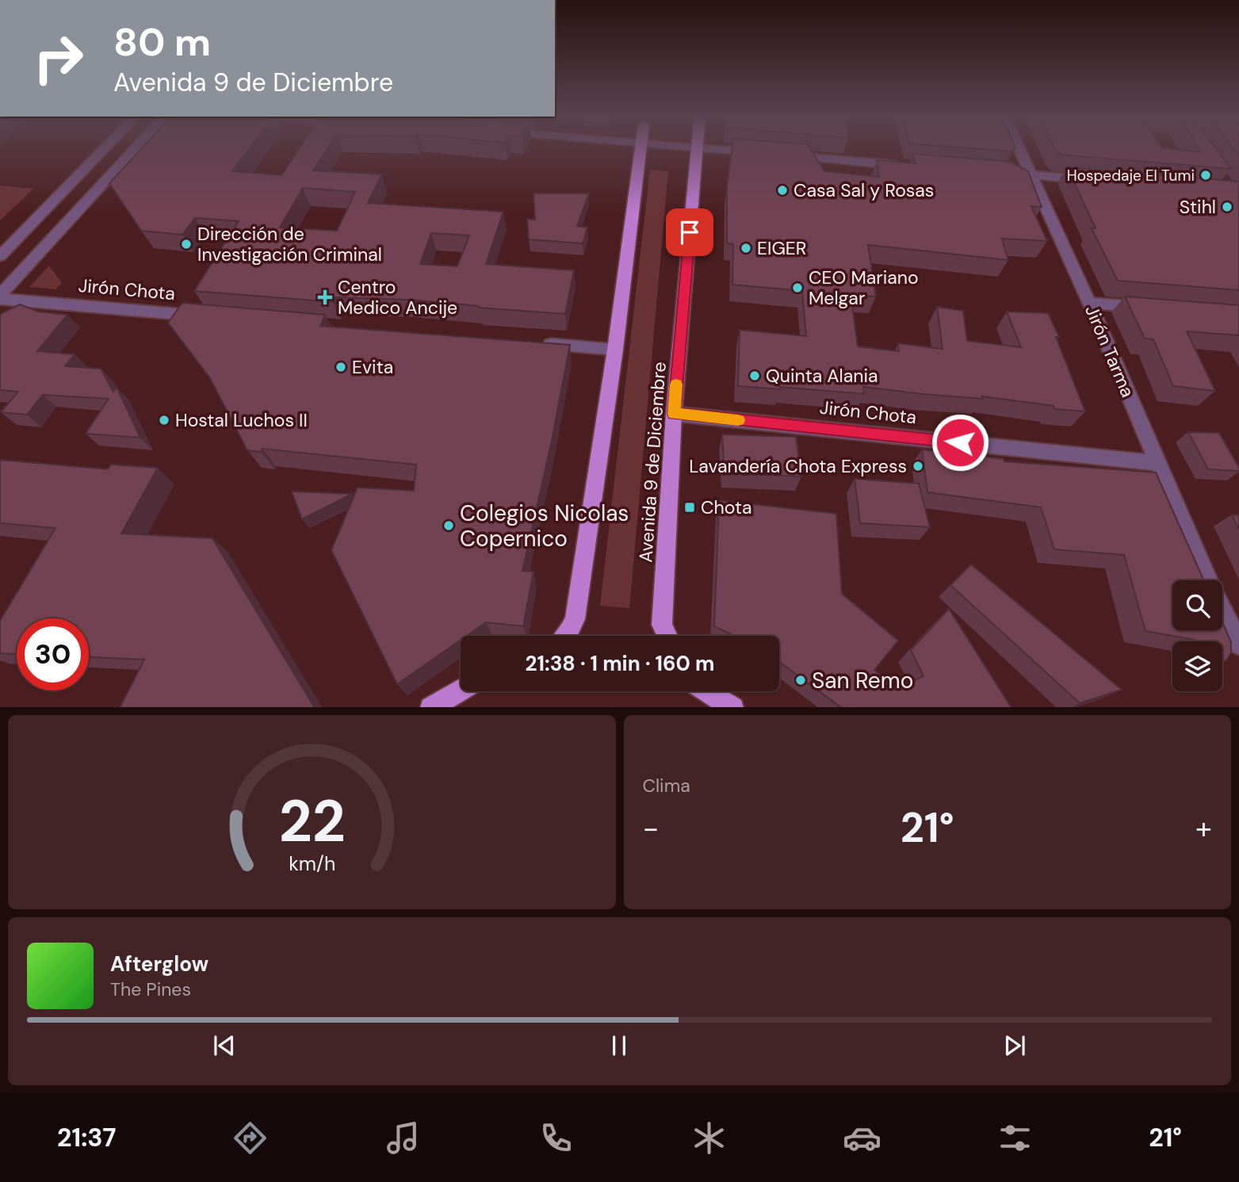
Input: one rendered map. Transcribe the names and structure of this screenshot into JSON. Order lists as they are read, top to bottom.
{
  "streets": {
    "main road": ["Avenida 9 de Diciembre"],
    "street": ["Jirón Chota", "Jirón Tarma"]
  },
  "crossings": [
    ["Jirón Chota", "Jirón Tarma"],
    ["Jirón Chota", "Avenida 9 de Diciembre"]
  ],
  "places": {
    "other": [
      "Hospedaje El Tumi",
      "Casa Sal y Rosas",
      "Stihl",
      "Dirección de Investigación Criminal",
      "EIGER",
      "CEO Mariano Melgar",
      "Evita",
      "Quinta Alania",
      "Hostal Luchos II",
      "Lavandería Chota Express",
      "Colegios Nicolas Copernico",
      "San Remo"
    ],
    "health": ["Centro Medico Ancije"],
    "transit": ["Chota"]
  },
  "page": {
    "turn": ["80 m", "Avenida 9 de Diciembre"],
    "limit": "30",
    "trip": "21:38 · 1 min · 160 m",
    "tile": "Clima",
    "heat": ["−", "21°", "+"],
    "song": ["Afterglow", "The Pines"],
    "tabs": ["21:37", "21°"],
    "gauge": ["22", "km/h"]
  }
}
